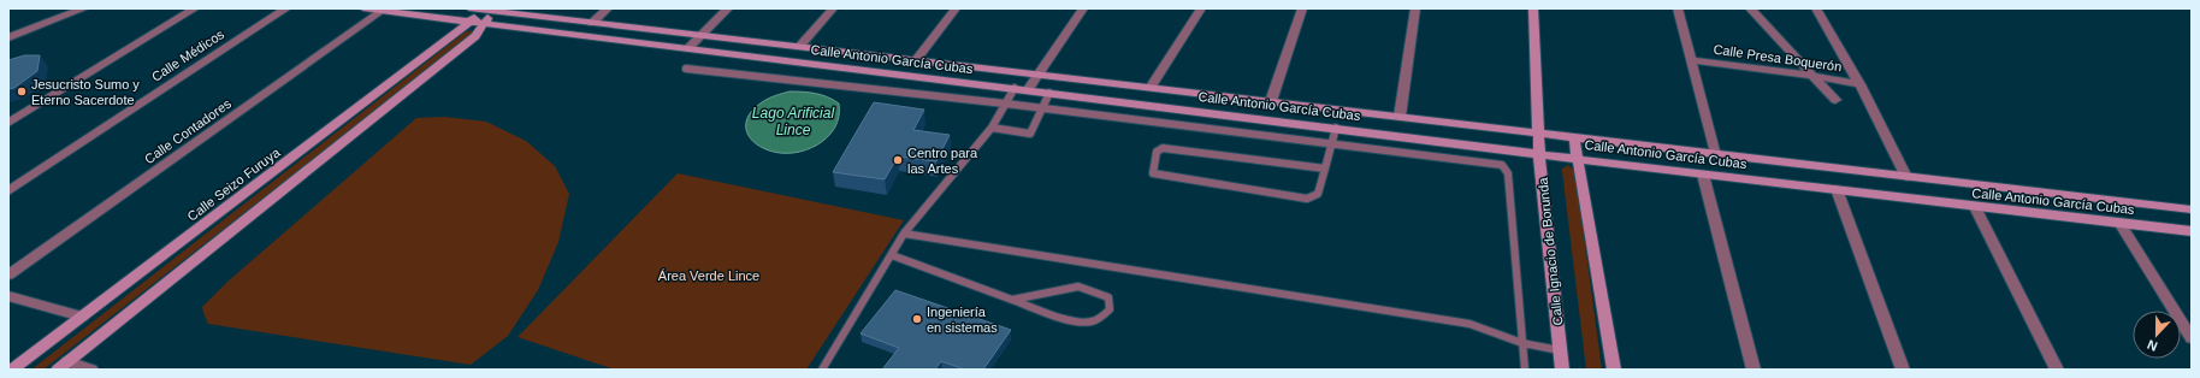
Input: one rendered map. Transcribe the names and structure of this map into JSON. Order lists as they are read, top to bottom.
{
  "streets": {
    "street": [
      "Calle Médicos",
      "Calle Presa Boquerón",
      "Calle Antonio García Cubas",
      "Calle Contadores",
      "Calle Seizo Furuya",
      "Calle Ignacio de Borunda"
    ]
  },
  "crossings": [
    ["Calle Antonio García Cubas", "Calle Contadores"],
    ["Calle Antonio García Cubas", "Calle Seizo Furuya"],
    ["Calle Antonio García Cubas", "Calle Ignacio de Borunda"]
  ],
  "water": ["Lago Arificial Lince"],
  "parks": ["Área Verde Lince"],
  "places": ["Jesucristo Sumo y Eterno Sacerdote", "Centro para las Artes", "Ingeniería en sistemas"],
  "north": "bottom"
}
